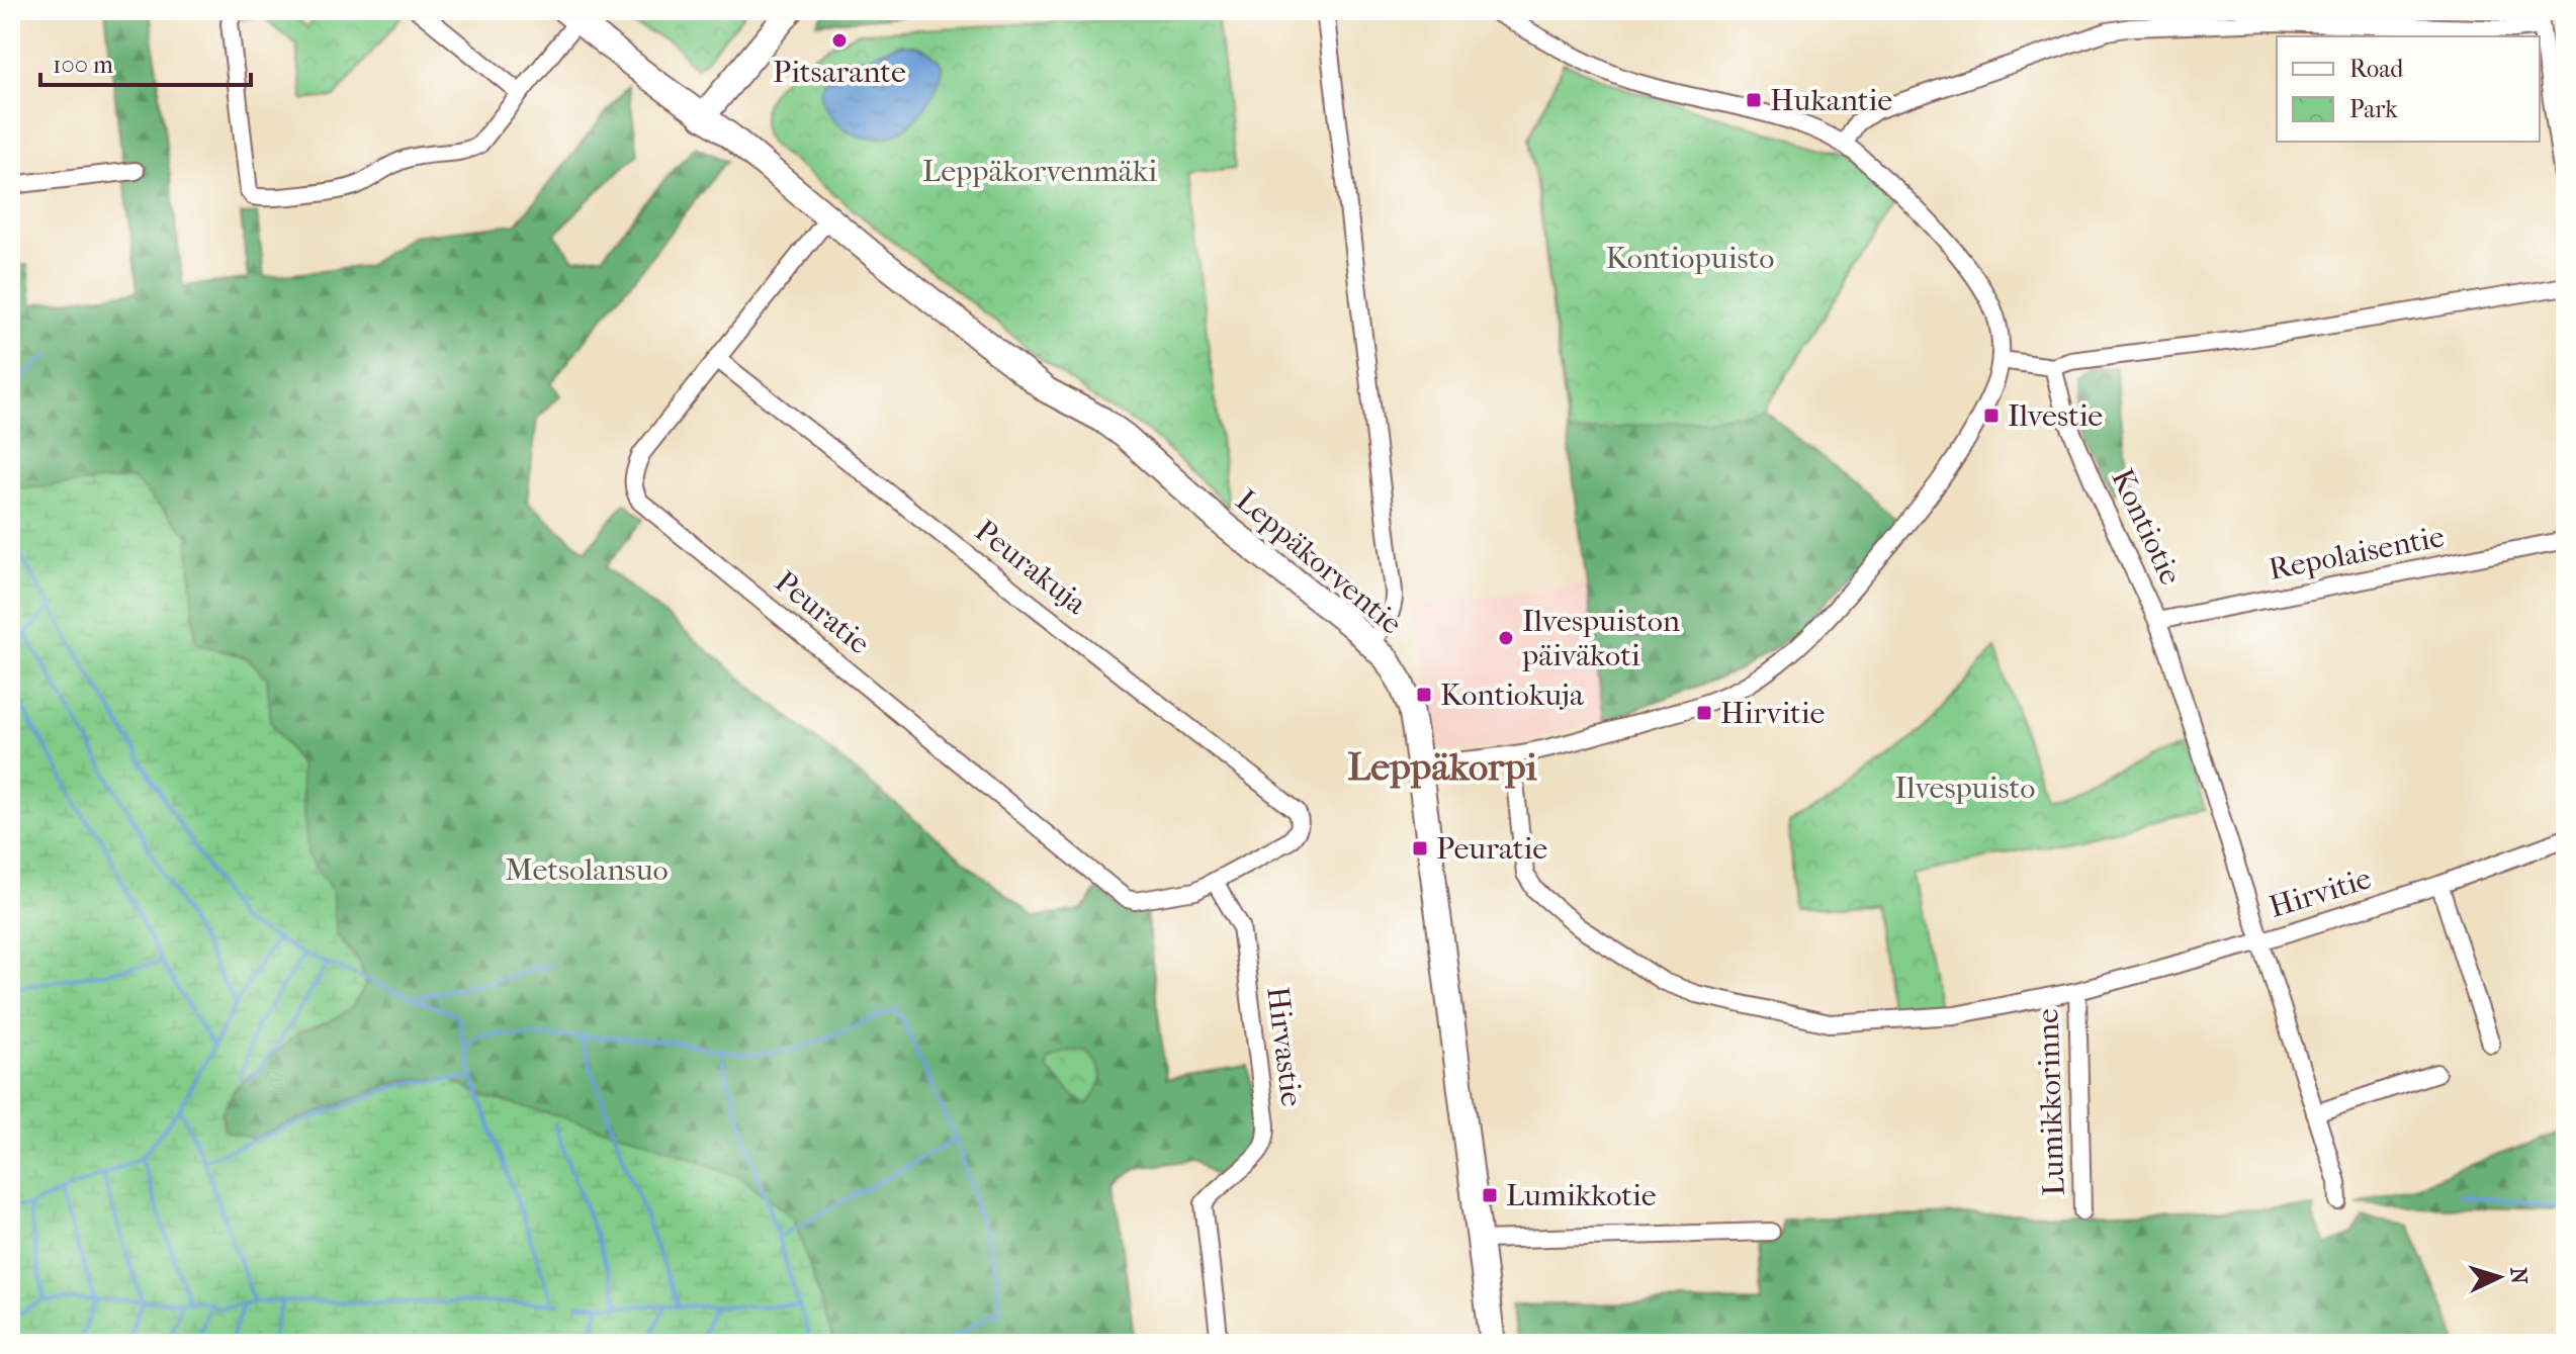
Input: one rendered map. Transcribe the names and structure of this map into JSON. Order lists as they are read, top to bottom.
{
  "streets": {
    "street": [
      "Kontiotie",
      "Repolaisentie",
      "Leppäkorventie",
      "Peurakuja",
      "Peuratie",
      "Hirvitie",
      "Hirvastie",
      "Lumikkorinne"
    ]
  },
  "crossings": [
    ["Kontiotie", "Repolaisentie"],
    ["Kontiotie", "Hirvitie"],
    ["Leppäkorventie", "Peuratie"],
    ["Peurakuja", "Peuratie"],
    ["Peuratie", "Hirvastie"],
    ["Hirvitie", "Lumikkorinne"]
  ],
  "districts": ["Leppäkorpi"],
  "parks": [
    "Leppäkorvenmäki",
    "Kontiopuisto",
    "Ilvespuisto",
    "Metsolansuo"
  ],
  "places": {
    "other": ["Pitsarante", "Ilvespuiston päiväkoti"],
    "transit": [
      "Hukantie",
      "Ilvestie",
      "Kontiokuja",
      "Hirvitie",
      "Peuratie",
      "Lumikkotie"
    ]
  },
  "legend": ["Road", "Park"],
  "scale_bar": "100 m",
  "north": "right"
}
